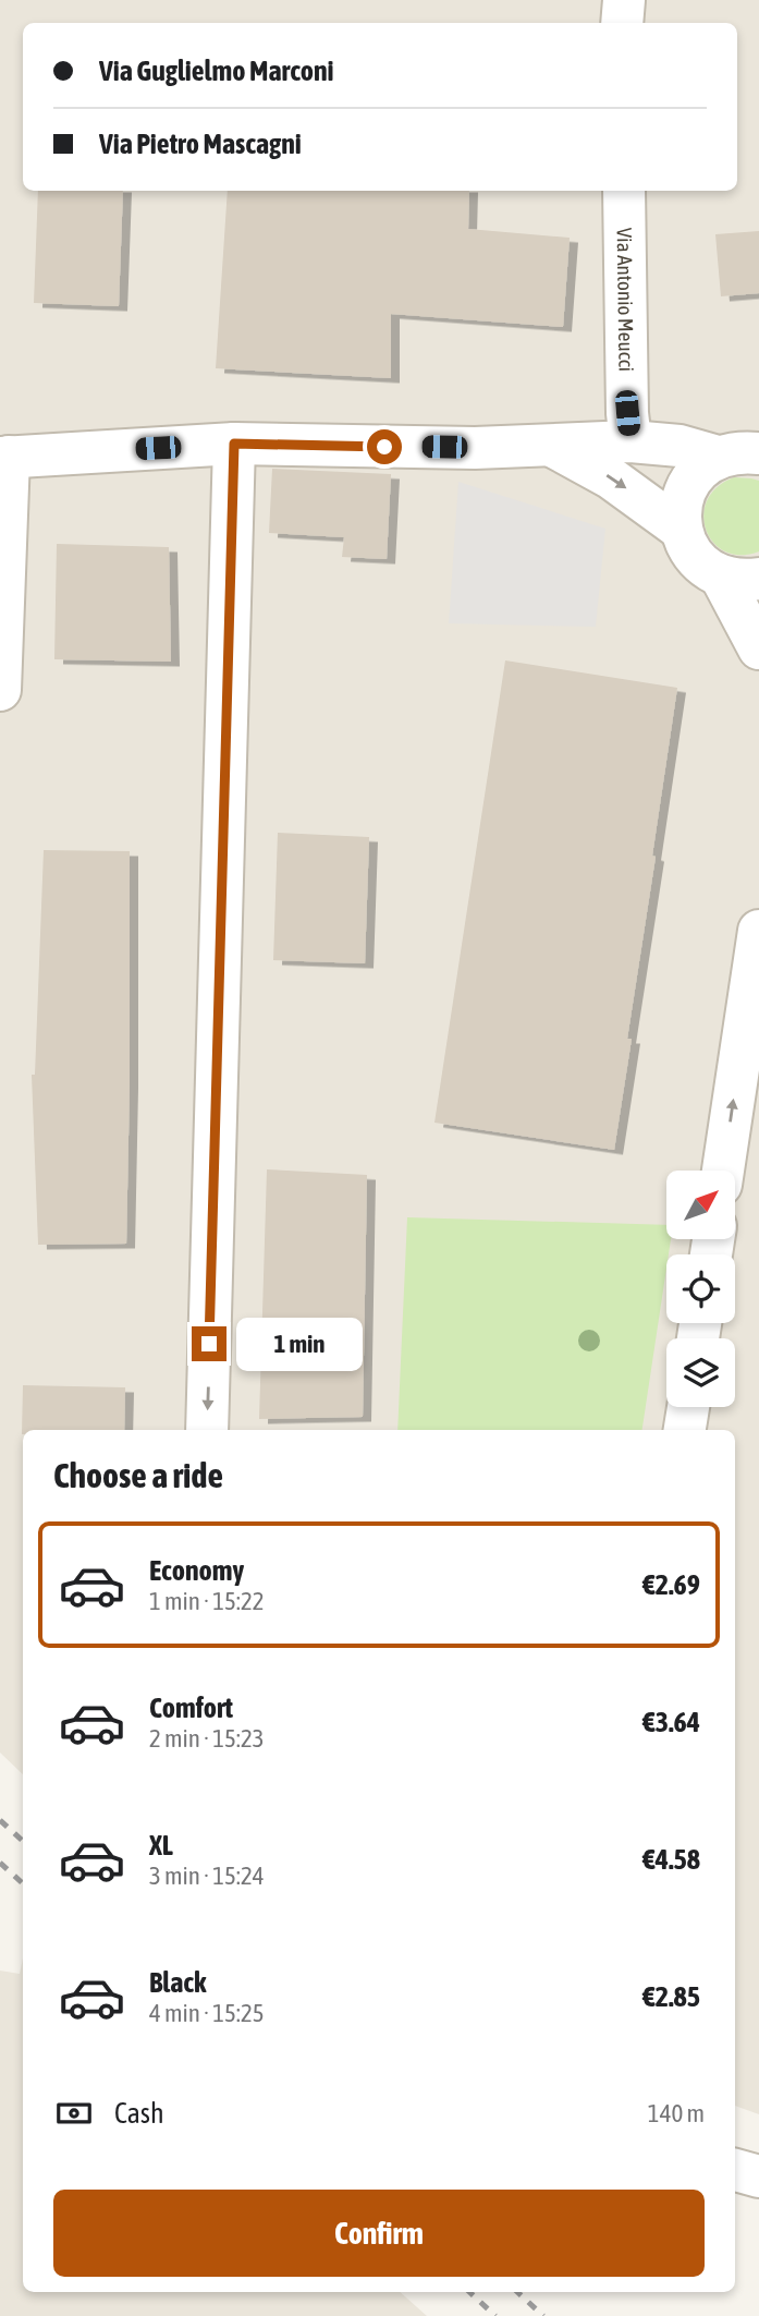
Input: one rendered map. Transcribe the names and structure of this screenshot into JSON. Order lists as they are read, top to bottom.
{
  "streets": {
    "street": ["Via Antonio Meucci"]
  },
  "north": "top right",
  "page": {
    "banner": ["Via Guglielmo Marconi", "Via Pietro Mascagni"],
    "bubble": "1 min",
    "heading": "Choose a ride",
    "list": [
      {
        "name": "Economy",
        "note": "1 min · 15:22",
        "value": "€2.69"
      },
      {
        "name": "Comfort",
        "note": "2 min · 15:23",
        "value": "€3.64"
      },
      {
        "name": "XL",
        "note": "3 min · 15:24",
        "value": "€4.58"
      },
      {
        "name": "Black",
        "note": "4 min · 15:25",
        "value": "€2.85"
      }
    ],
    "pay": ["Cash", "140 m"],
    "buttons": "Confirm"
  }
}
